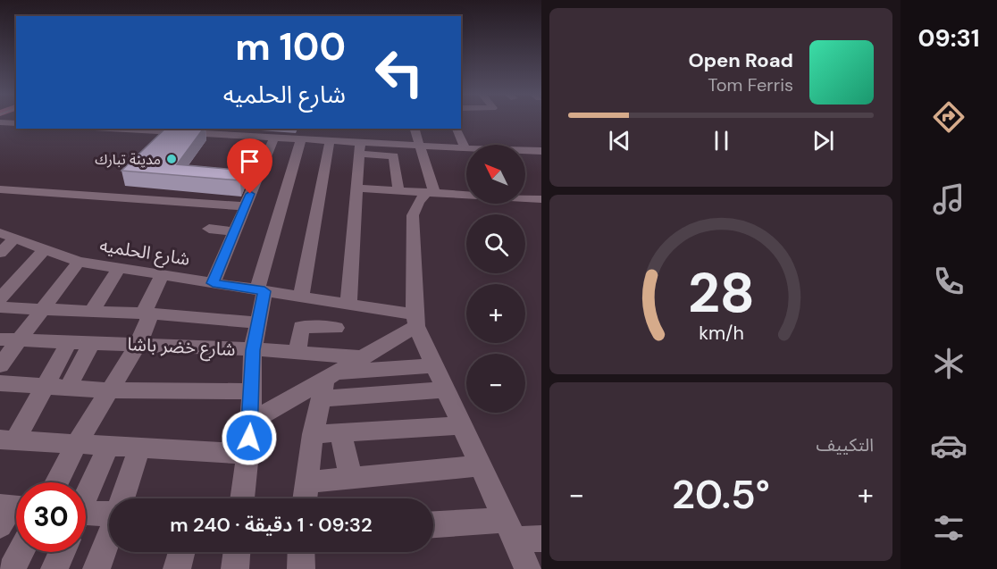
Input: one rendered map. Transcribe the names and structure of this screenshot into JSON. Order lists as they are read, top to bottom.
{
  "streets": {
    "street": ["شارع الحلميه", "شارع خضر باشا"]
  },
  "places": ["مدينة تبارك"],
  "north": "top left",
  "page": {
    "tabs": "09:31",
    "turn": ["100 m", "شارع الحلميه"],
    "song": ["Open Road", "Tom Ferris"],
    "map_buttons": ["+", "−"],
    "tile": "التكييف",
    "heat": ["−", "20.5°", "+"],
    "limit": "30",
    "trip": "09:32 · 1 دقيقة · 240 m",
    "gauge": ["28", "km/h"]
  }
}
